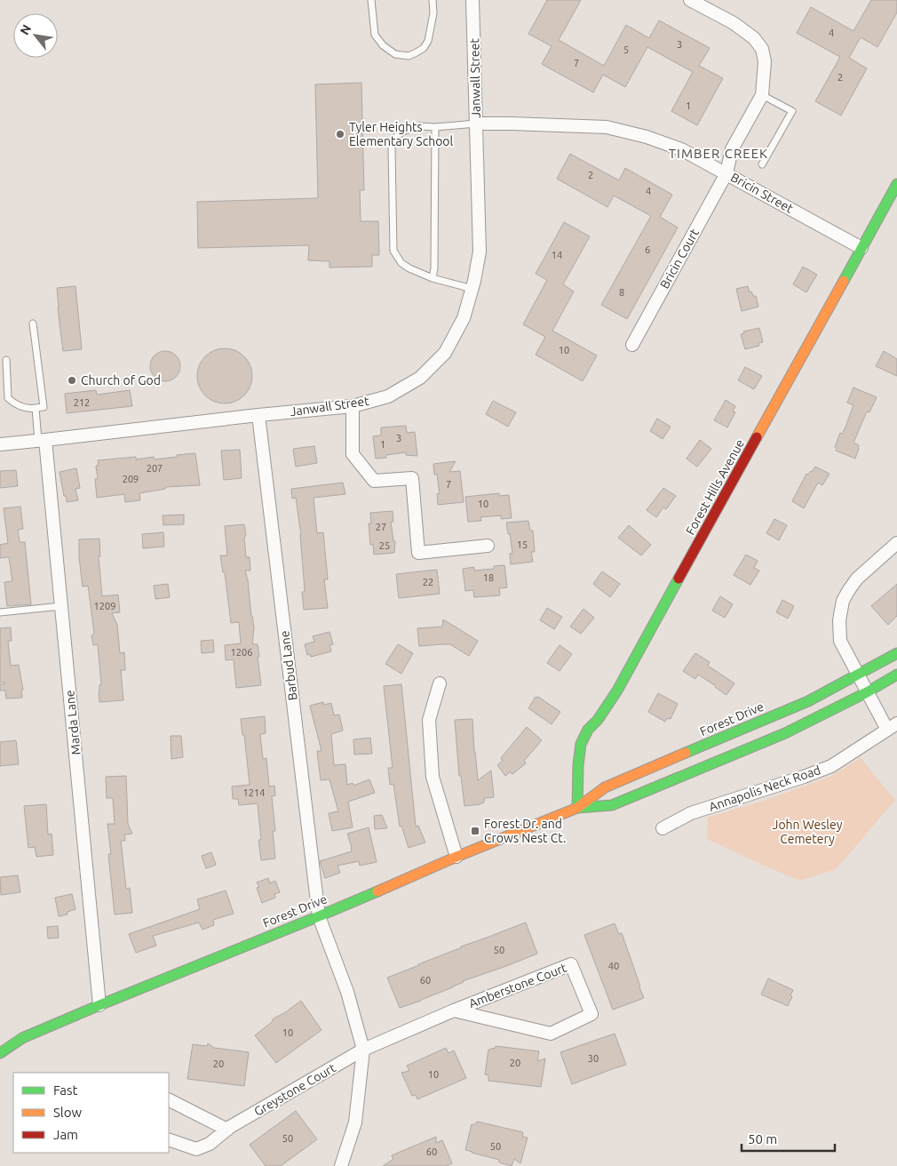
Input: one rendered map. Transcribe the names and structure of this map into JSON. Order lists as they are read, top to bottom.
{
  "streets": {
    "main road": ["Forest Hills Avenue", "Forest Drive"],
    "street": [
      "Janwall Street",
      "Bricin Street",
      "Bricin Court",
      "Barbud Lane",
      "Marda Lane",
      "Annapolis Neck Road",
      "Amberstone Court",
      "Greystone Court"
    ]
  },
  "crossings": [
    ["Janwall Street", "Bricin Street"],
    ["Janwall Street", "Barbud Lane"],
    ["Janwall Street", "Marda Lane"],
    ["Bricin Street", "Bricin Court"],
    ["Bricin Street", "Forest Hills Avenue"],
    ["Forest Hills Avenue", "Forest Drive"],
    ["Barbud Lane", "Forest Drive"],
    ["Barbud Lane", "Amberstone Court"],
    ["Barbud Lane", "Greystone Court"],
    ["Forest Drive", "Marda Lane"],
    ["Forest Drive", "Annapolis Neck Road"],
    ["Amberstone Court", "Greystone Court"]
  ],
  "districts": ["TIMBER CREEK"],
  "parks": ["John Wesley Cemetery"],
  "places": {
    "other": ["Tyler Heights Elementary School", "Church of God"],
    "transit": ["Forest Dr. and Crows Nest Ct."]
  },
  "house_numbers": [
    "4",
    "3",
    "5",
    "7",
    "2",
    "1",
    "2",
    "4",
    "6",
    "14",
    "8",
    "10",
    "212",
    "3",
    "1",
    "207",
    "209",
    "7",
    "10",
    "27",
    "15",
    "25",
    "18",
    "22",
    "1209",
    "1206",
    "1214",
    "50",
    "40",
    "60",
    "10",
    "30",
    "20",
    "20",
    "10",
    "50",
    "50",
    "60"
  ],
  "legend": ["Fast", "Slow", "Jam"],
  "scale_bar": "50 m",
  "north": "top left"
}
